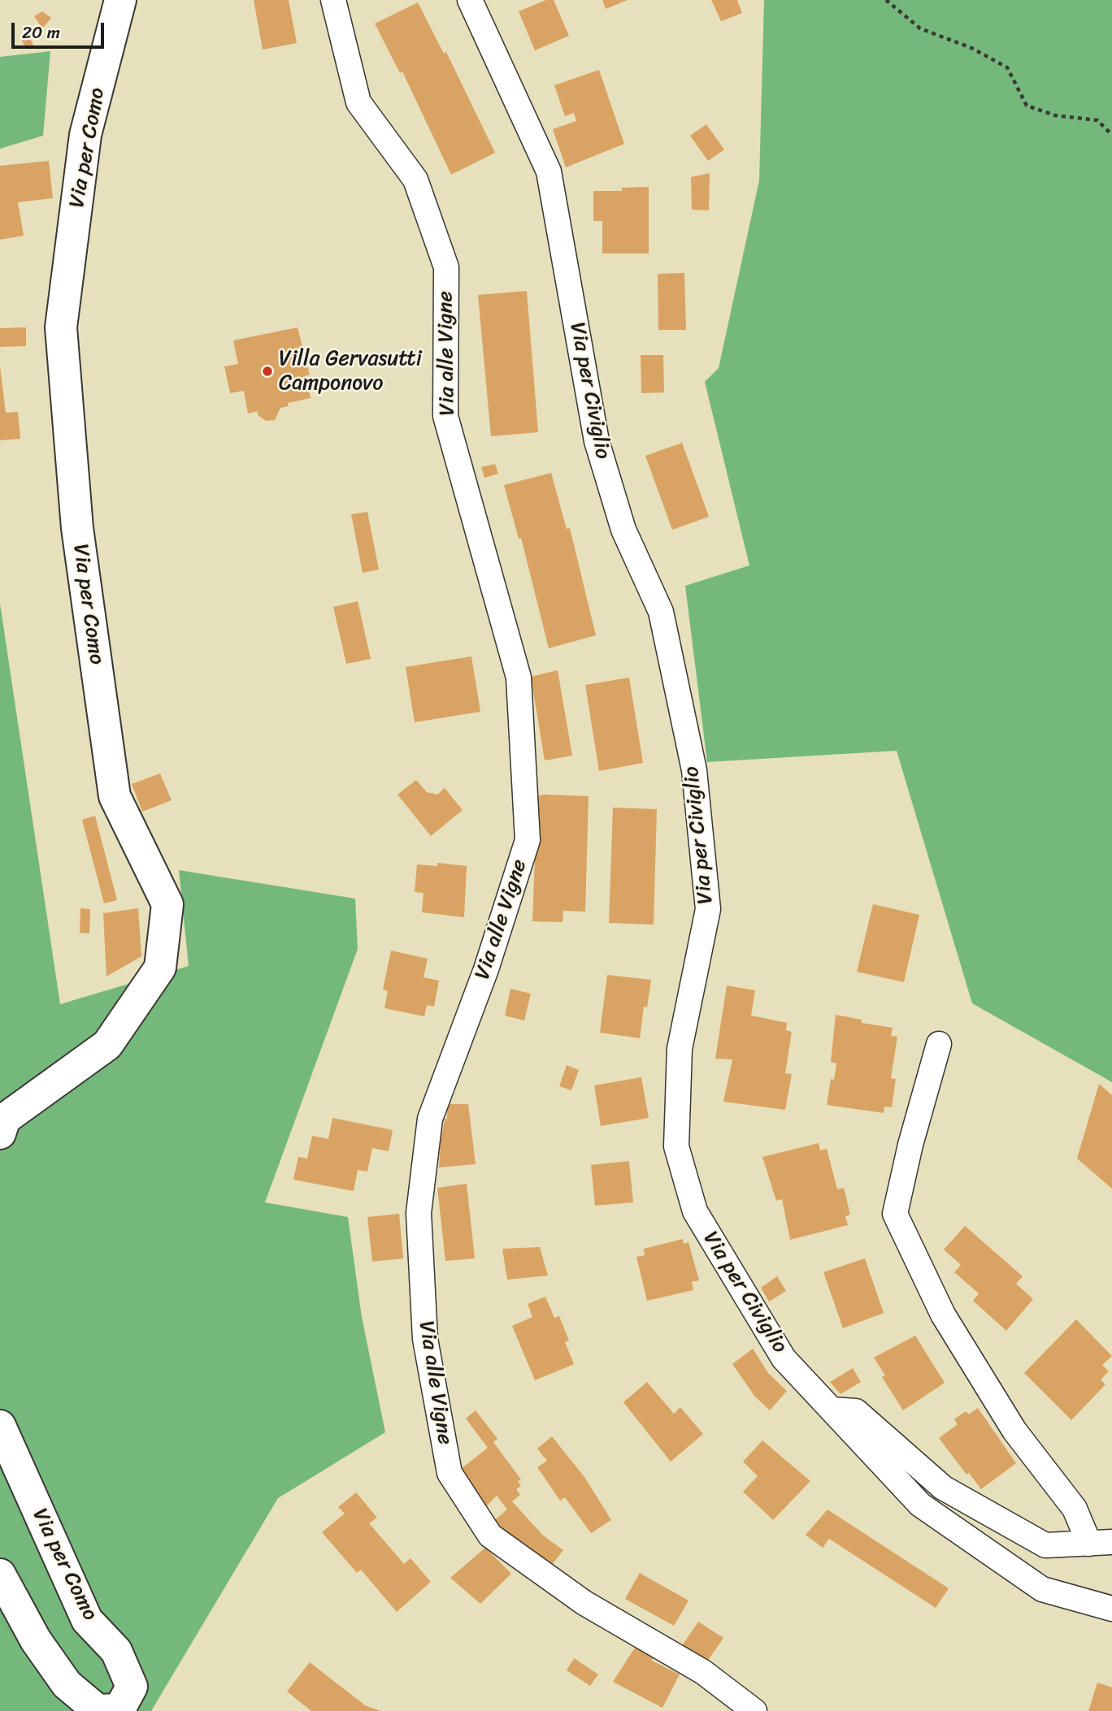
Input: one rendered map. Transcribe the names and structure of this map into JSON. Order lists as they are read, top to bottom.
{
  "streets": {
    "street": ["Via per Como", "Via alle Vigne", "Via per Civiglio"]
  },
  "places": ["Villa Gervasutti Camponovo"],
  "scale_bar": "20 m"
}
